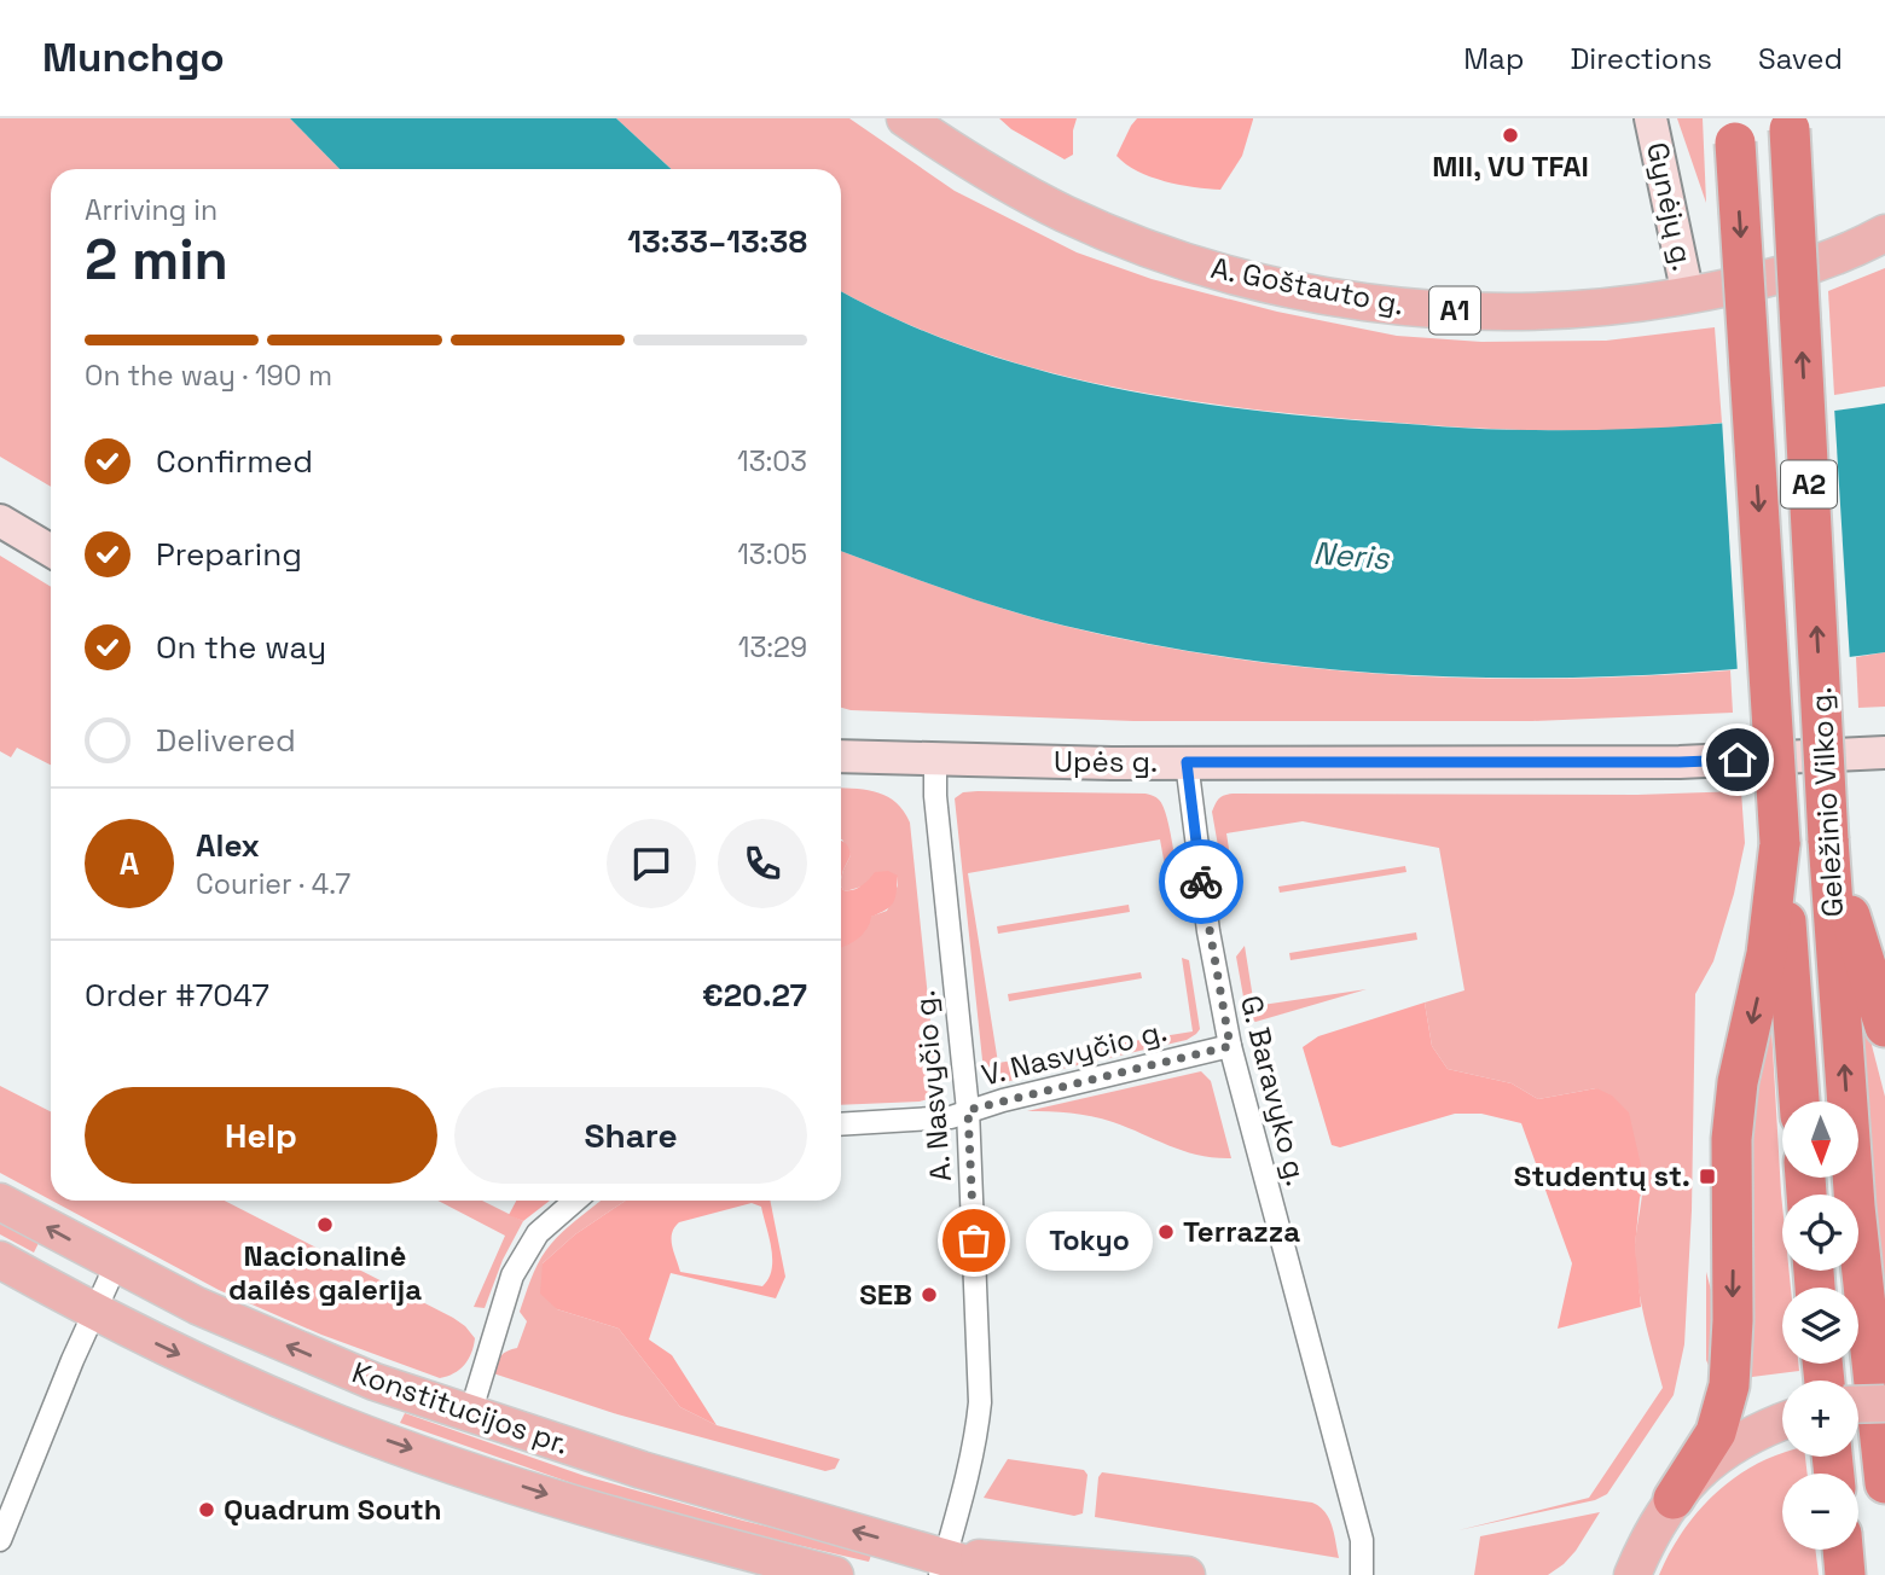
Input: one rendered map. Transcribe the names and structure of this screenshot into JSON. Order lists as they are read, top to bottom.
{
  "streets": {
    "highway": ["A2", "Geležinio Vilko g."],
    "main road": ["A. Goštauto g.", "A1", "Konstitucijos pr."],
    "street": [
      "Gynėjų g.",
      "Upės g.",
      "V. Nasvyčio g.",
      "A. Nasvyčio g.",
      "G. Baravyko g."
    ]
  },
  "crossings": [
    ["Gynėjų g.", "A. Goštauto g."],
    ["Upės g.", "A. Nasvyčio g."],
    ["Upės g.", "G. Baravyko g."],
    ["V. Nasvyčio g.", "A. Nasvyčio g."],
    ["V. Nasvyčio g.", "G. Baravyko g."],
    ["A. Nasvyčio g.", "Konstitucijos pr."]
  ],
  "water": ["Neris"],
  "places": {
    "other": [
      "MII, VU TFAI",
      "Nacionalinė dailės galerija",
      "Terrazza",
      "Tokyo",
      "SEB",
      "Quadrum South"
    ],
    "transit": ["Studentų st."]
  },
  "north": "bottom",
  "page": {
    "header": "Munchgo",
    "nav": ["Map", "Directions", "Saved"],
    "heading": ["2 min", "Arriving in", "13:33–13:38"],
    "panel": [
      "Alex",
      "Courier · 4.7",
      "Order #7047",
      "€20.27"
    ],
    "bar": "On the way · 190 m",
    "list": [
      ["Confirmed", "13:03"],
      ["Preparing", "13:05"],
      ["On the way", "13:29"],
      "Delivered"
    ],
    "round": "A",
    "buttons": ["Help", "Share"],
    "map_buttons": ["+", "−"],
    "bubble": "Tokyo"
  }
}
